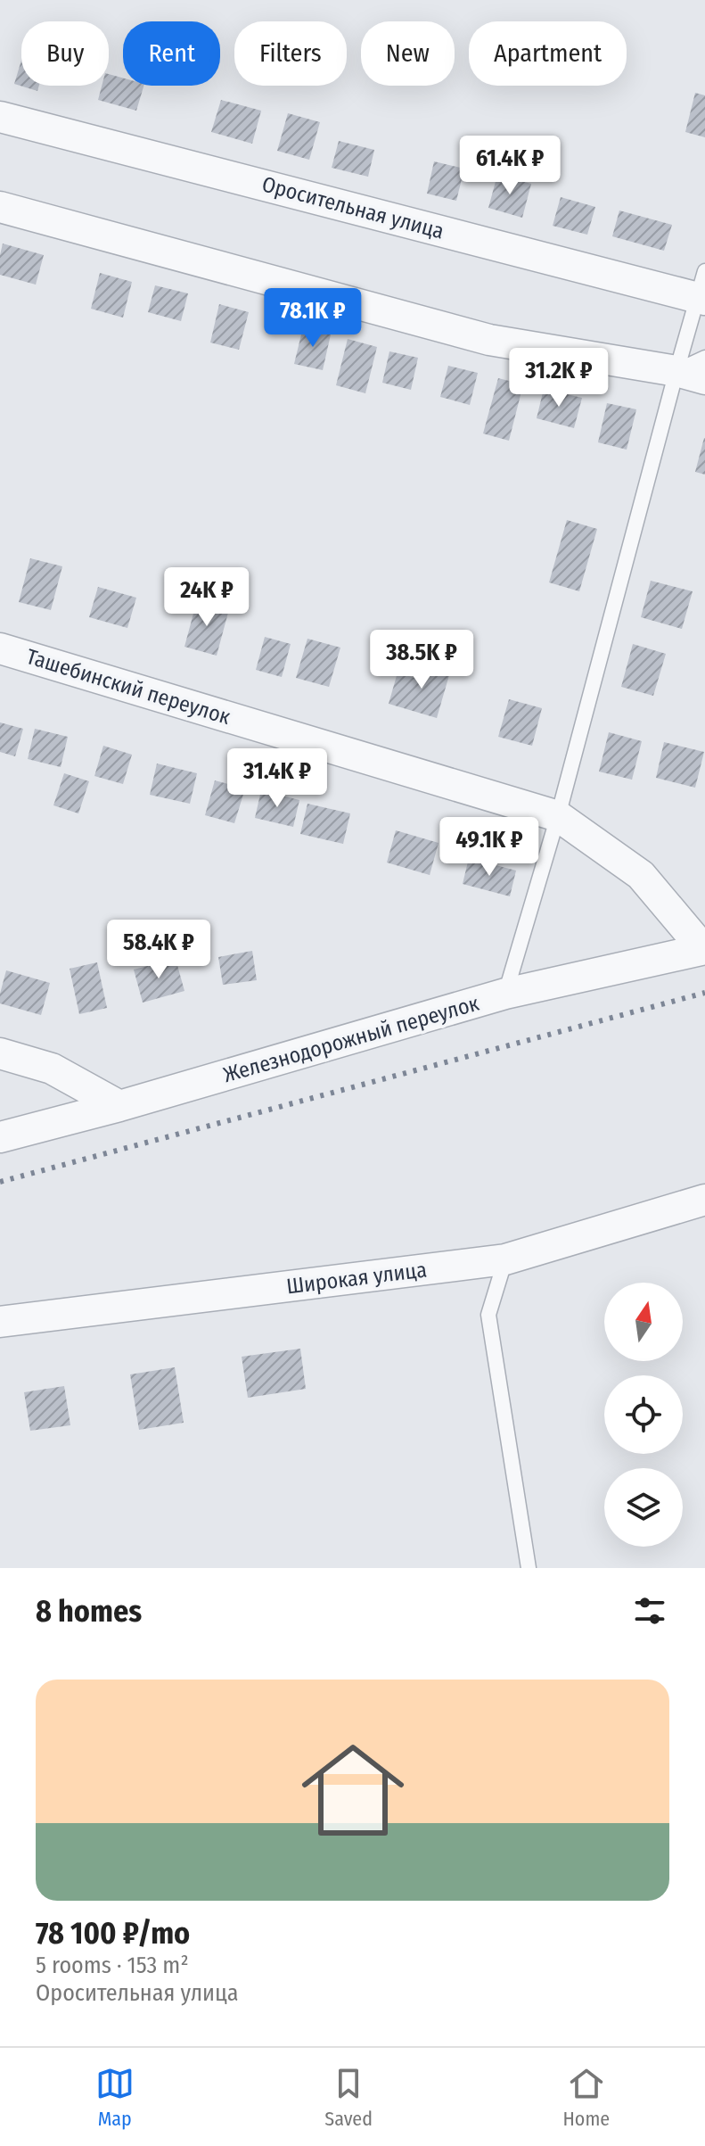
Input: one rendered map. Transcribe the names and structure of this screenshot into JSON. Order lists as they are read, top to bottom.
{
  "streets": {
    "street": [
      "Оросительная улица",
      "Ташебинский переулок",
      "Железнодорожный переулок",
      "Широкая улица"
    ]
  },
  "crossings": [
    ["Ташебинский переулок", "Железнодорожный переулок"]
  ],
  "north": "top",
  "page": {
    "chip": [
      "Buy",
      "Rent",
      "Filters",
      "New",
      "Apartment"
    ],
    "price": [
      "61.4K ₽",
      "78.1K ₽",
      "31.2K ₽",
      "24K ₽",
      "38.5K ₽",
      "31.4K ₽",
      "49.1K ₽",
      "58.4K ₽"
    ],
    "heading": "8 homes",
    "list": [
      {
        "name": "78 100 ₽/mo",
        "note": "5 rooms · 153 m² · Оросительная улица"
      }
    ],
    "tabs": ["Map", "Saved", "Home"]
  }
}
